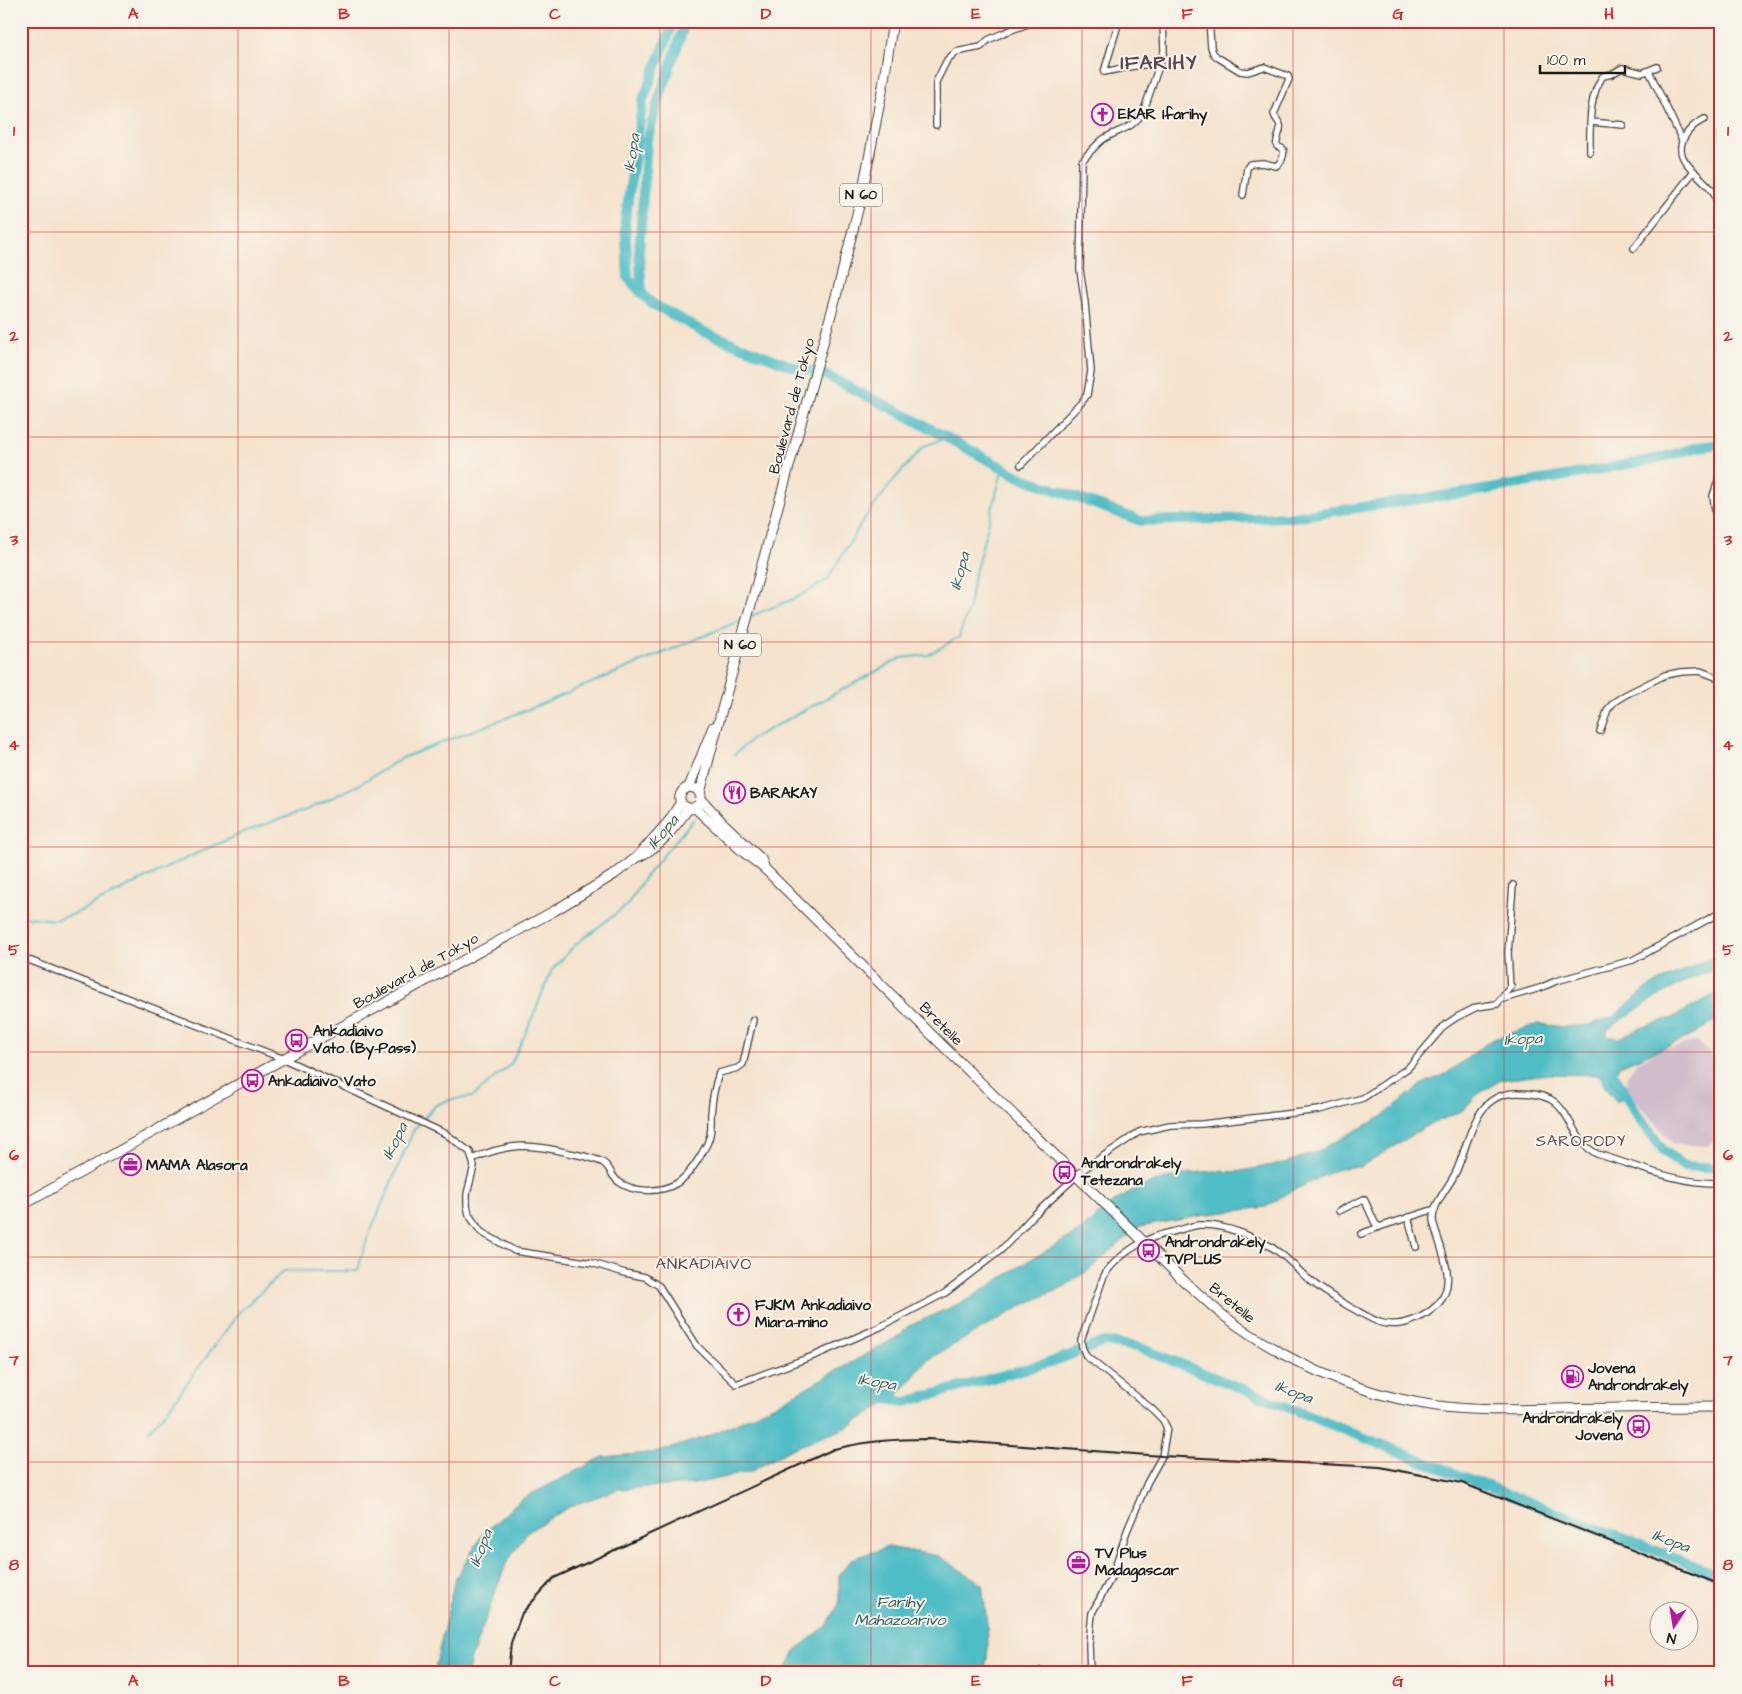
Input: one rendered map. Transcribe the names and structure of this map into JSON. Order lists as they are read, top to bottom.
{
  "streets": {
    "main road": ["N 60", "Boulevard de Tokyo", "Bretelle"]
  },
  "crossings": [
    ["Boulevard de Tokyo", "Bretelle"]
  ],
  "districts": ["IFARIHY", "SAROPODY", "ANKADIAIVO"],
  "water": ["Ikopa", "Farihy Mahazoarivo"],
  "places": {
    "church": ["EKAR Ifarihy", "FJKM Ankadiaivo Miara-mino"],
    "restaurant": ["BARAKAY"],
    "bus stop": [
      "Ankadiaivo Vato (By-Pass)",
      "Ankadiaivo Vato",
      "Androndrakely Tetezana",
      "Androndrakely TVPLUS",
      "Androndrakely Jovena"
    ],
    "office": ["MAMA Alasora", "TV Plus Madagascar"],
    "fuel station": ["Jovena Androndrakely"]
  },
  "scale_bar": "100 m",
  "north": "bottom",
  "grid": {
    "columns": [
      "A",
      "B",
      "C",
      "D",
      "E",
      "F",
      "G",
      "H"
    ],
    "rows": [
      "1",
      "2",
      "3",
      "4",
      "5",
      "6",
      "7",
      "8"
    ]
  }
}
